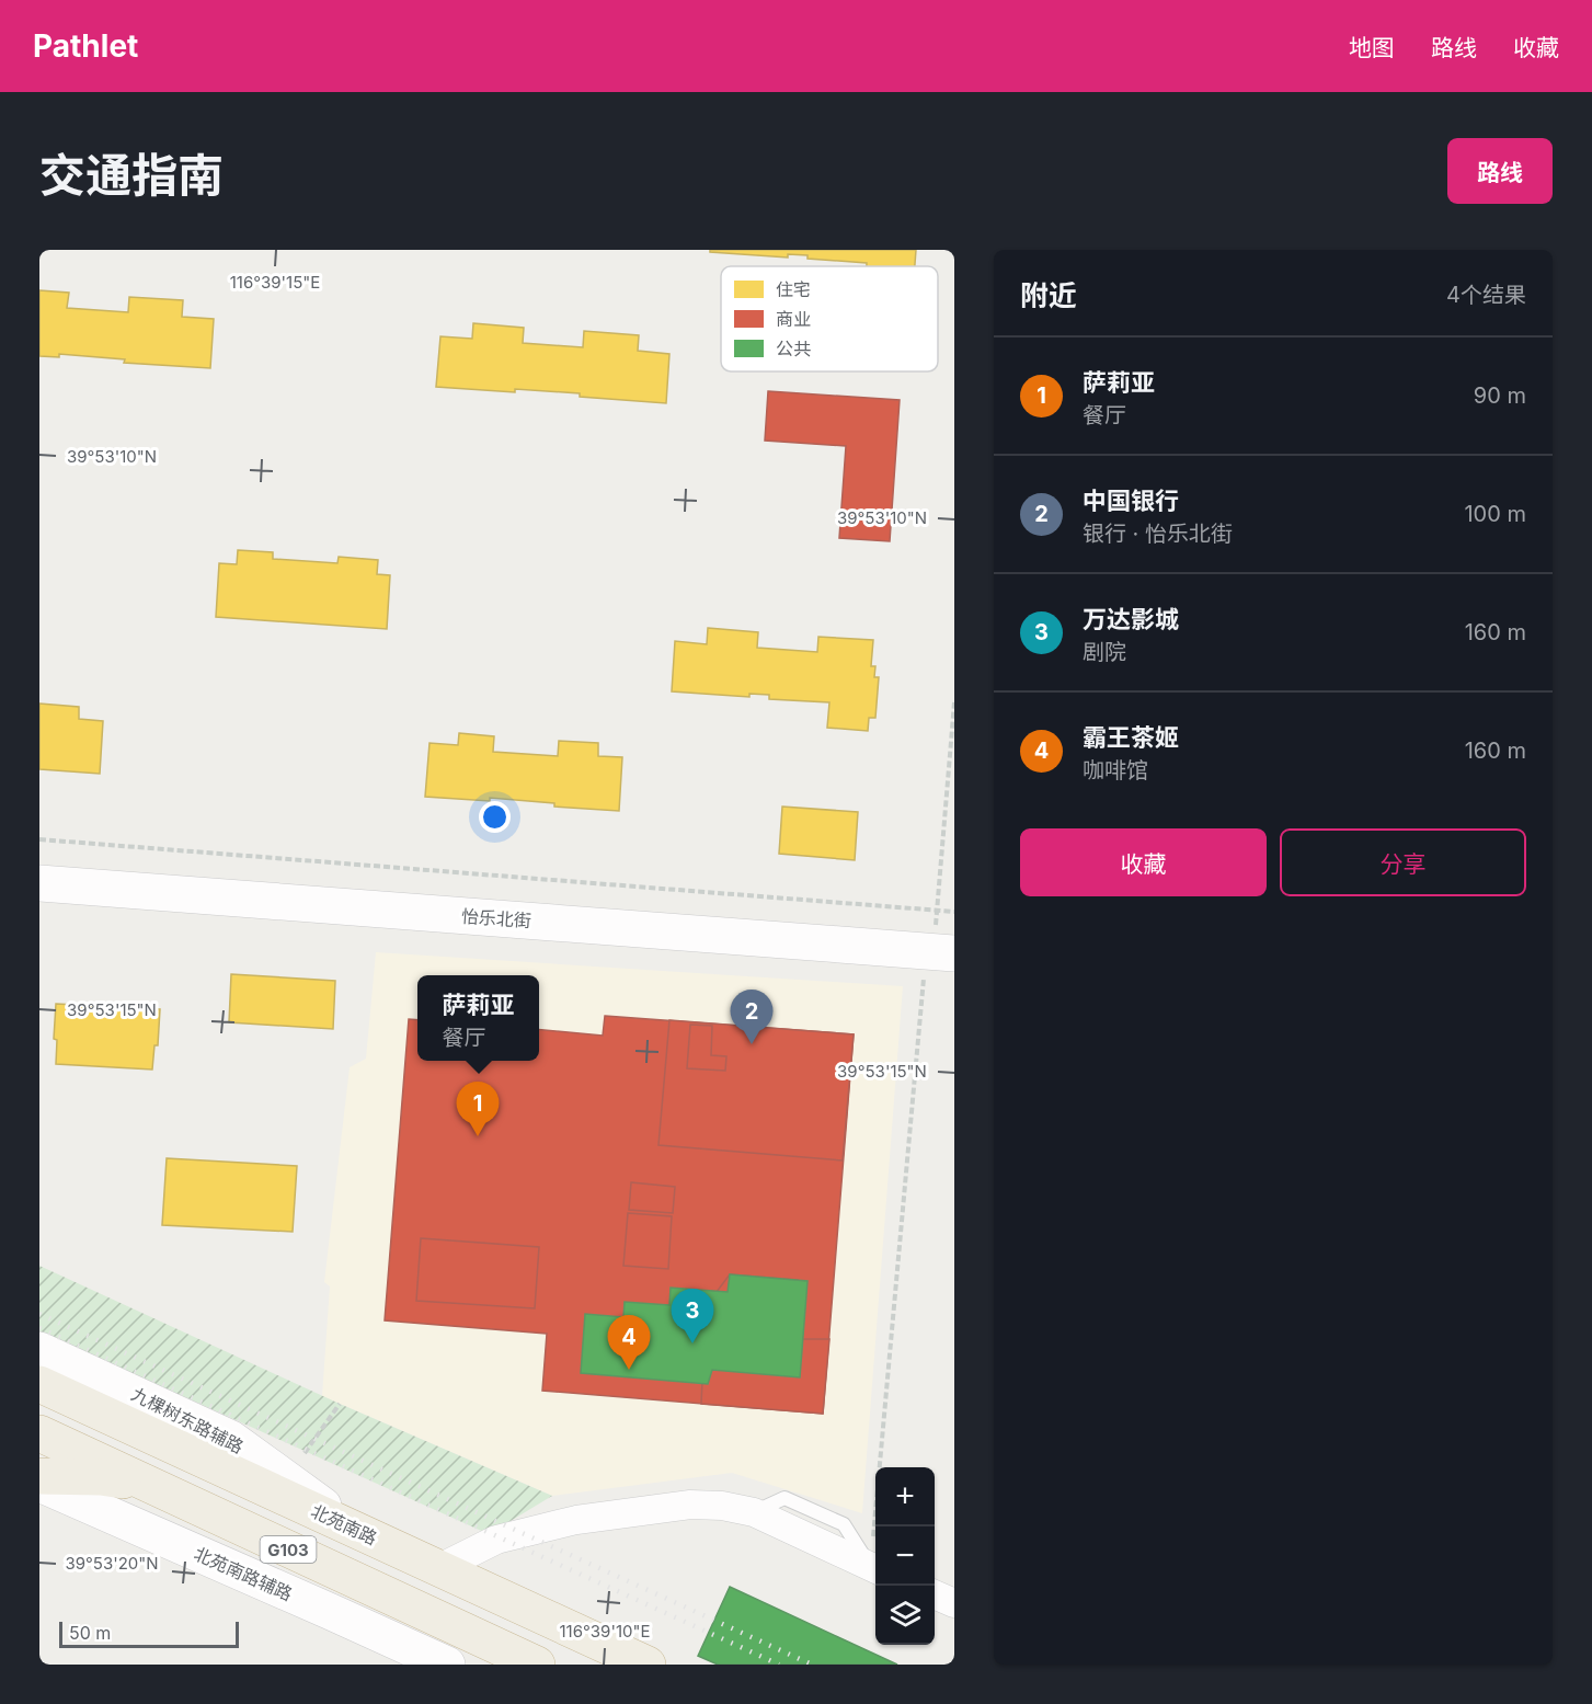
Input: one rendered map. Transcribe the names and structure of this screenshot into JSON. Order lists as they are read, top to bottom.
{
  "streets": {
    "highway": ["北苑南路", "G103"],
    "main road": ["怡乐北街", "九棵树东路辅路", "北苑南路辅路"]
  },
  "crossings": [
    ["九棵树东路辅路", "北苑南路"]
  ],
  "legend": ["住宅", "商业", "公共"],
  "scale_bar": "50 m",
  "page": {
    "header": "Pathlet",
    "nav": ["地图", "路线", "收藏"],
    "title": "交通指南",
    "buttons": [
      "路线",
      ["收藏", "分享"]
    ],
    "heading": ["附近", "4个结果"],
    "list": [
      {
        "mark": "1",
        "name": "萨莉亚",
        "note": "餐厅",
        "value": "90 m"
      },
      {
        "mark": "2",
        "name": "中国银行",
        "note": "银行 · 怡乐北街",
        "value": "100 m"
      },
      {
        "mark": "3",
        "name": "万达影城",
        "note": "剧院",
        "value": "160 m"
      },
      {
        "mark": "4",
        "name": "霸王茶姬",
        "note": "咖啡馆",
        "value": "160 m"
      }
    ],
    "popup": ["萨莉亚", "餐厅"],
    "pins": [
      "2",
      "1",
      "3",
      "4"
    ],
    "map_buttons": ["+", "−"],
    "scale": "50 m"
  },
  "coordinates": [
    "116°39'15\"E",
    "39°53'10\"N",
    "39°53'15\"N",
    "39°53'20\"N",
    "116°39'10\"E"
  ]
}
